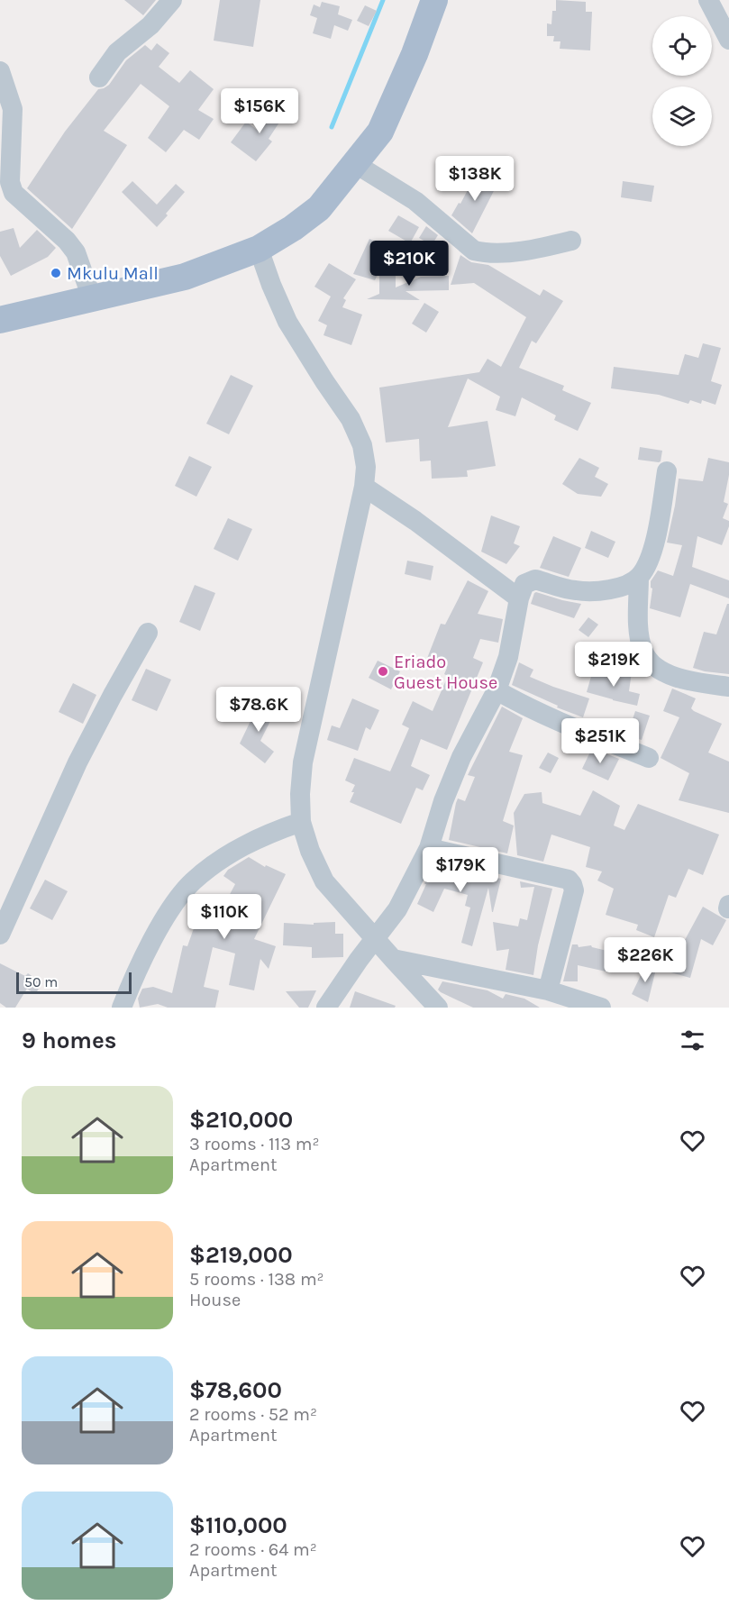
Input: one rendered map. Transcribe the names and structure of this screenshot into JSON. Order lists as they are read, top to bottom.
{
  "places": ["Mkulu Mall", "Eriado Guest House"],
  "scale_bar": "50 m",
  "page": {
    "price": [
      "$156K",
      "$138K",
      "$210K",
      "$219K",
      "$78.6K",
      "$251K",
      "$179K",
      "$110K",
      "$226K"
    ],
    "scale": "50 m",
    "heading": "9 homes",
    "list": [
      {
        "name": "$210,000",
        "note": "3 rooms · 113 m² · Apartment"
      },
      {
        "name": "$219,000",
        "note": "5 rooms · 138 m² · House"
      },
      {
        "name": "$78,600",
        "note": "2 rooms · 52 m² · Apartment"
      },
      {
        "name": "$110,000",
        "note": "2 rooms · 64 m² · Apartment"
      }
    ]
  }
}
